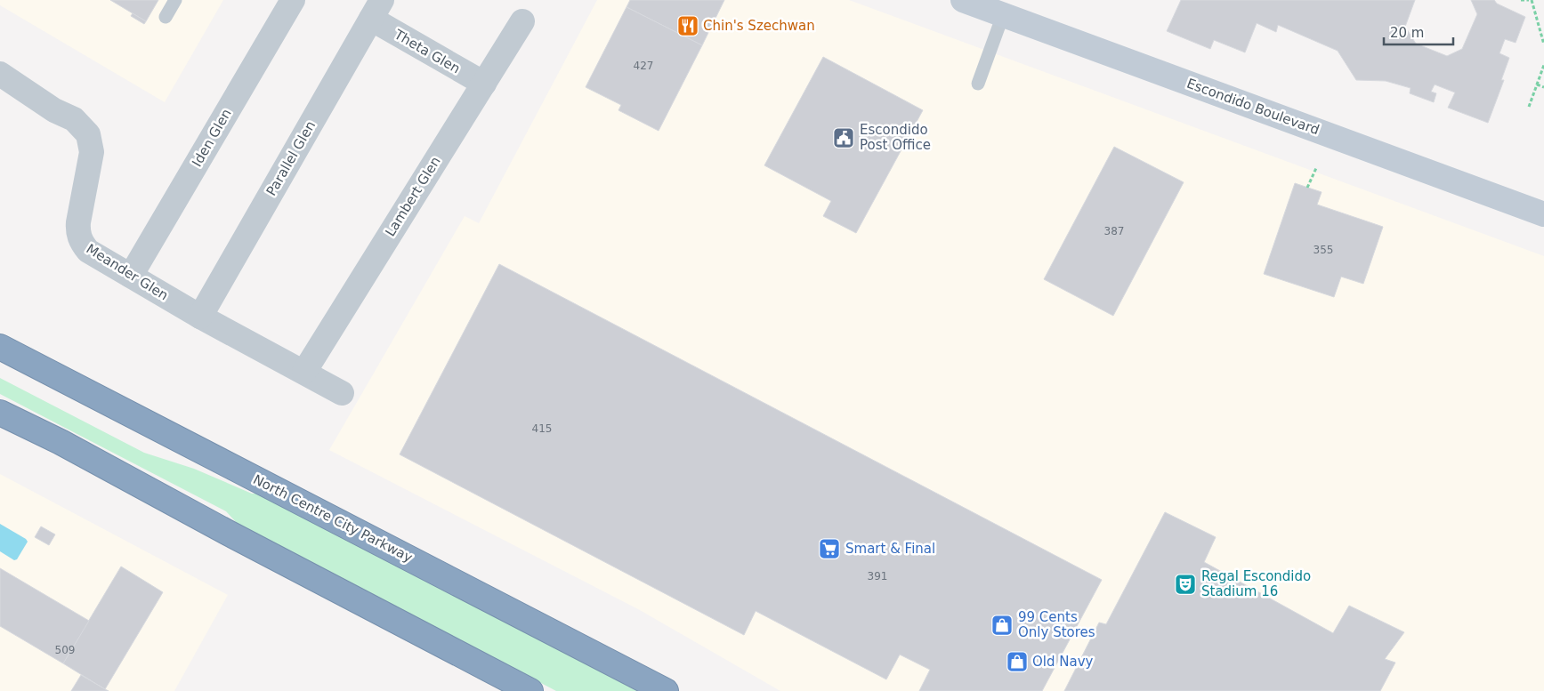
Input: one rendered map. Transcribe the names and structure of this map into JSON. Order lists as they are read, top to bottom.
{
  "streets": {
    "highway": ["North Centre City Parkway"],
    "main road": ["Escondido Boulevard"],
    "street": [
      "Theta Glen",
      "Iden Glen",
      "Parallel Glen",
      "Lambert Glen",
      "Meander Glen"
    ]
  },
  "crossings": [
    ["Theta Glen", "Parallel Glen"],
    ["Theta Glen", "Lambert Glen"],
    ["Iden Glen", "Meander Glen"],
    ["Parallel Glen", "Meander Glen"],
    ["Lambert Glen", "Meander Glen"]
  ],
  "places": {
    "restaurant": ["Chin's Szechwan"],
    "public building": ["Escondido Post Office"],
    "supermarket": ["Smart & Final"],
    "theatre": ["Regal Escondido Stadium 16"],
    "shop": ["99 Cents Only Stores", "Old Navy"]
  },
  "house_numbers": [
    "427",
    "387",
    "355",
    "415",
    "391",
    "509"
  ],
  "scale_bar": "20 m"
}
